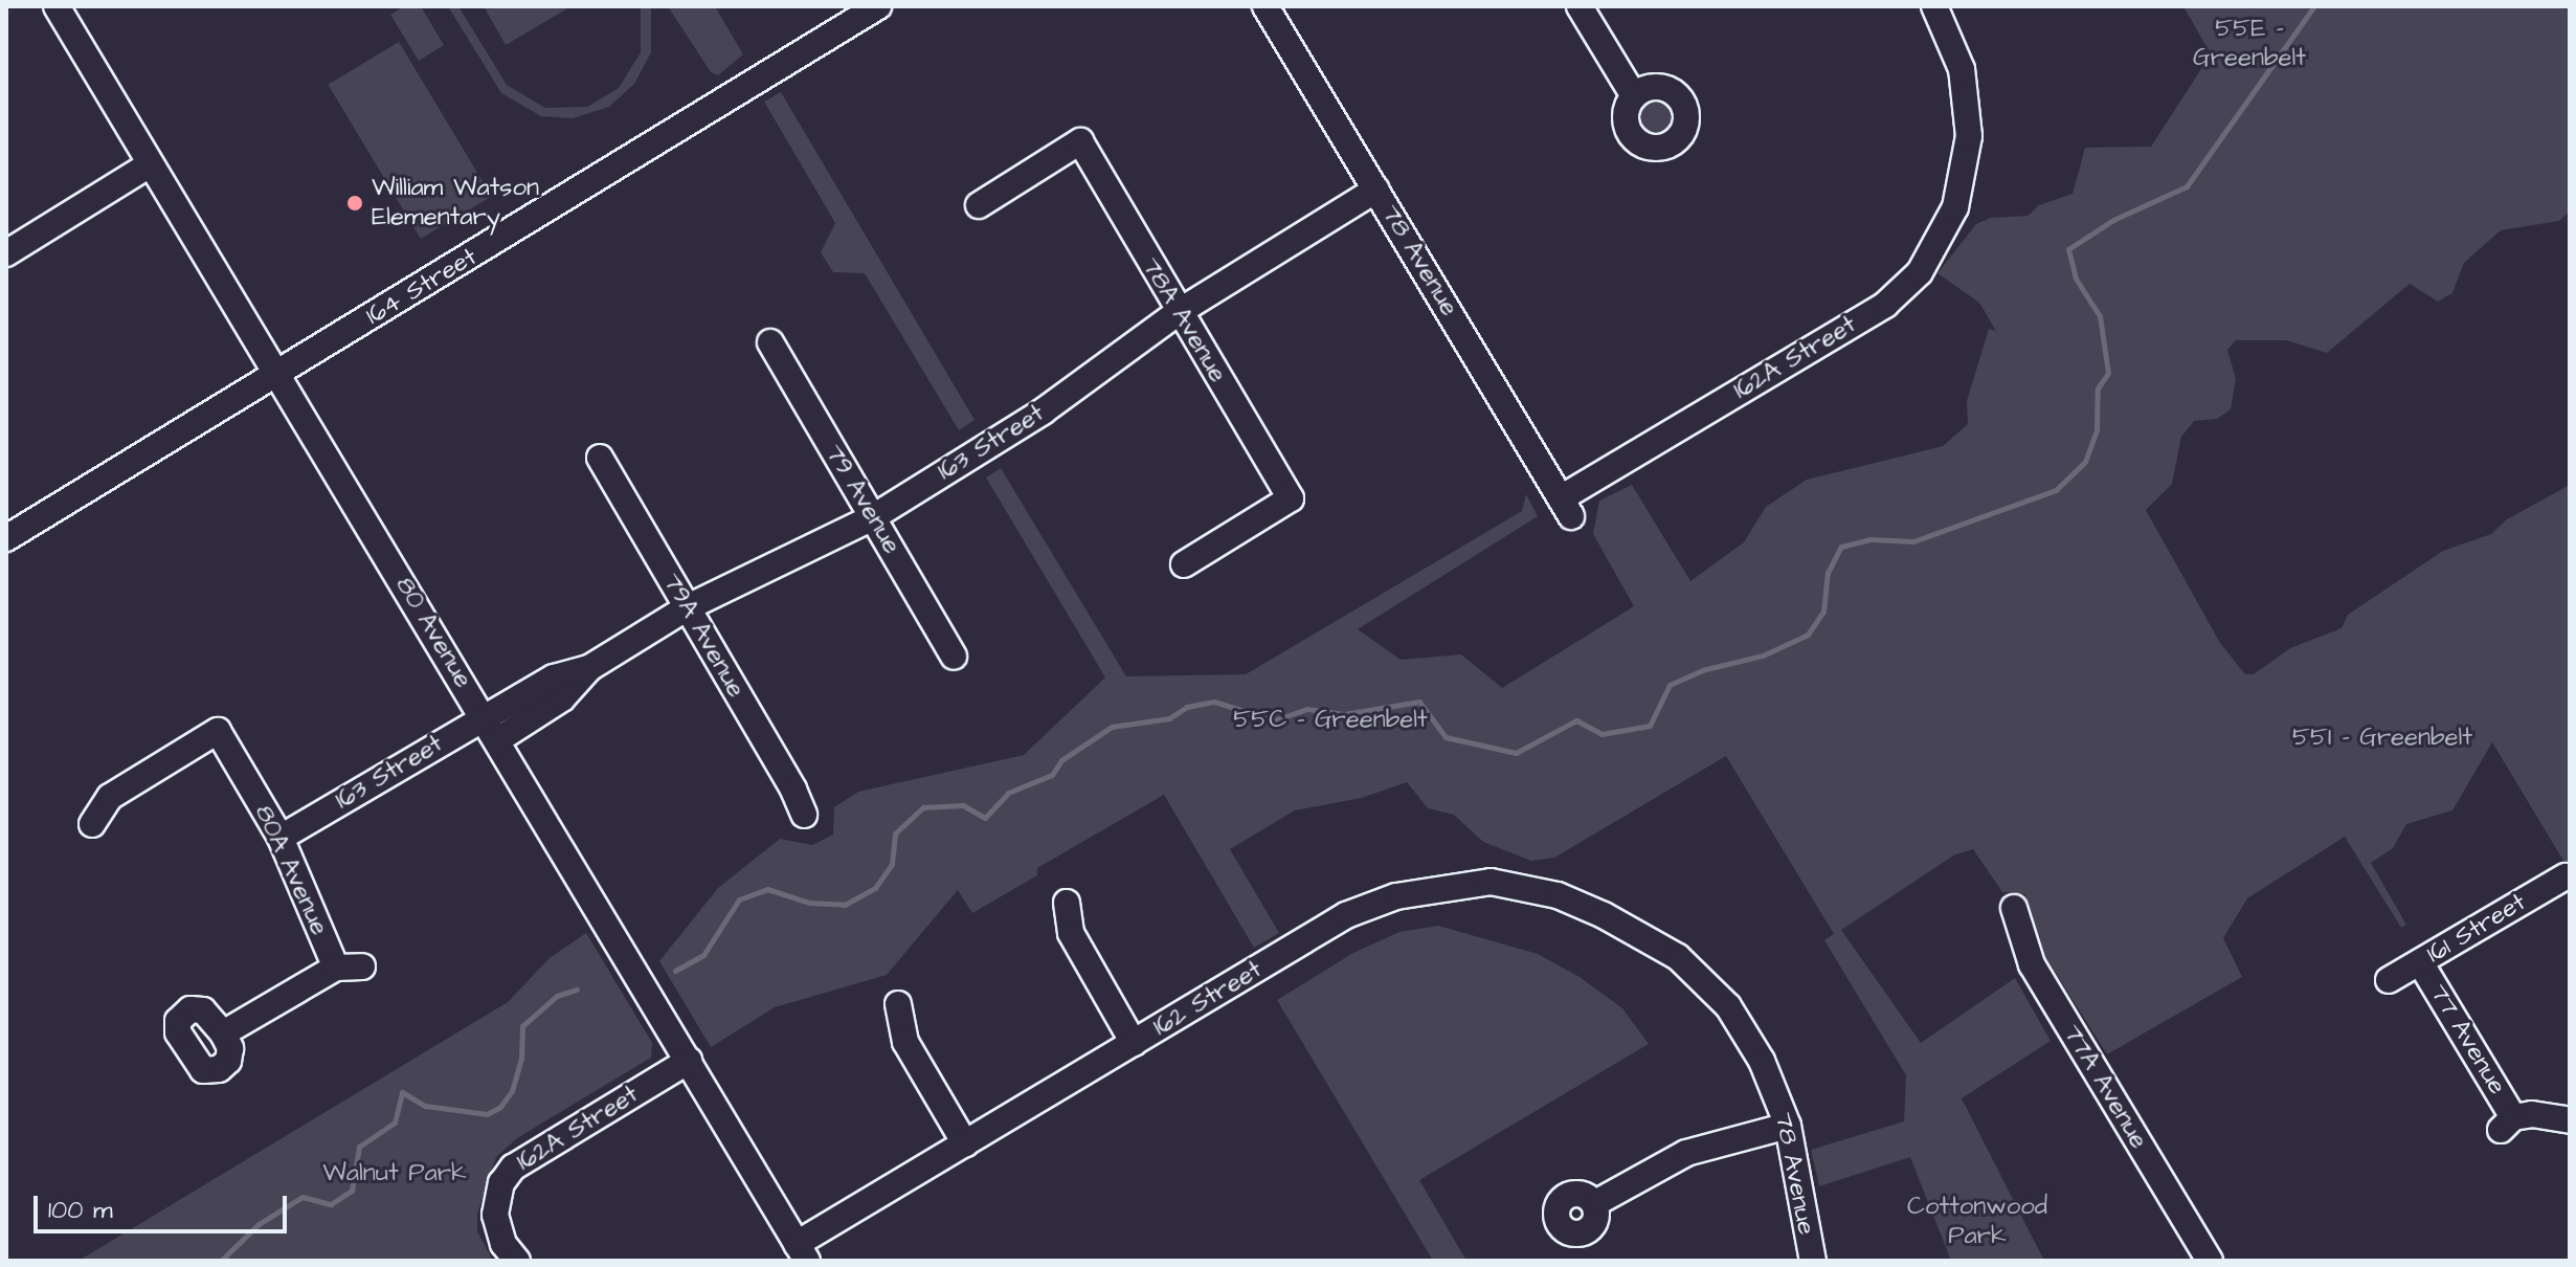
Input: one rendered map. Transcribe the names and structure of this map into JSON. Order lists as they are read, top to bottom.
{
  "streets": {
    "street": [
      "78 Avenue",
      "164 Street",
      "78A Avenue",
      "162A Street",
      "163 Street",
      "79 Avenue",
      "80 Avenue",
      "79A Avenue",
      "80A Avenue",
      "161 Street",
      "162 Street",
      "77 Avenue",
      "77A Avenue"
    ]
  },
  "crossings": [
    ["78 Avenue", "162A Street"],
    ["78 Avenue", "163 Street"],
    ["78 Avenue", "162 Street"],
    ["164 Street", "80 Avenue"],
    ["78A Avenue", "163 Street"],
    ["162A Street", "80 Avenue"],
    ["163 Street", "79 Avenue"],
    ["163 Street", "80 Avenue"],
    ["163 Street", "79A Avenue"],
    ["163 Street", "80A Avenue"],
    ["80 Avenue", "162 Street"],
    ["161 Street", "77 Avenue"]
  ],
  "parks": [
    "55E - Greenbelt",
    "55C - Greenbelt",
    "55I - Greenbelt",
    "Walnut Park",
    "Cottonwood Park"
  ],
  "places": ["William Watson Elementary"],
  "scale_bar": "100 m"
}
